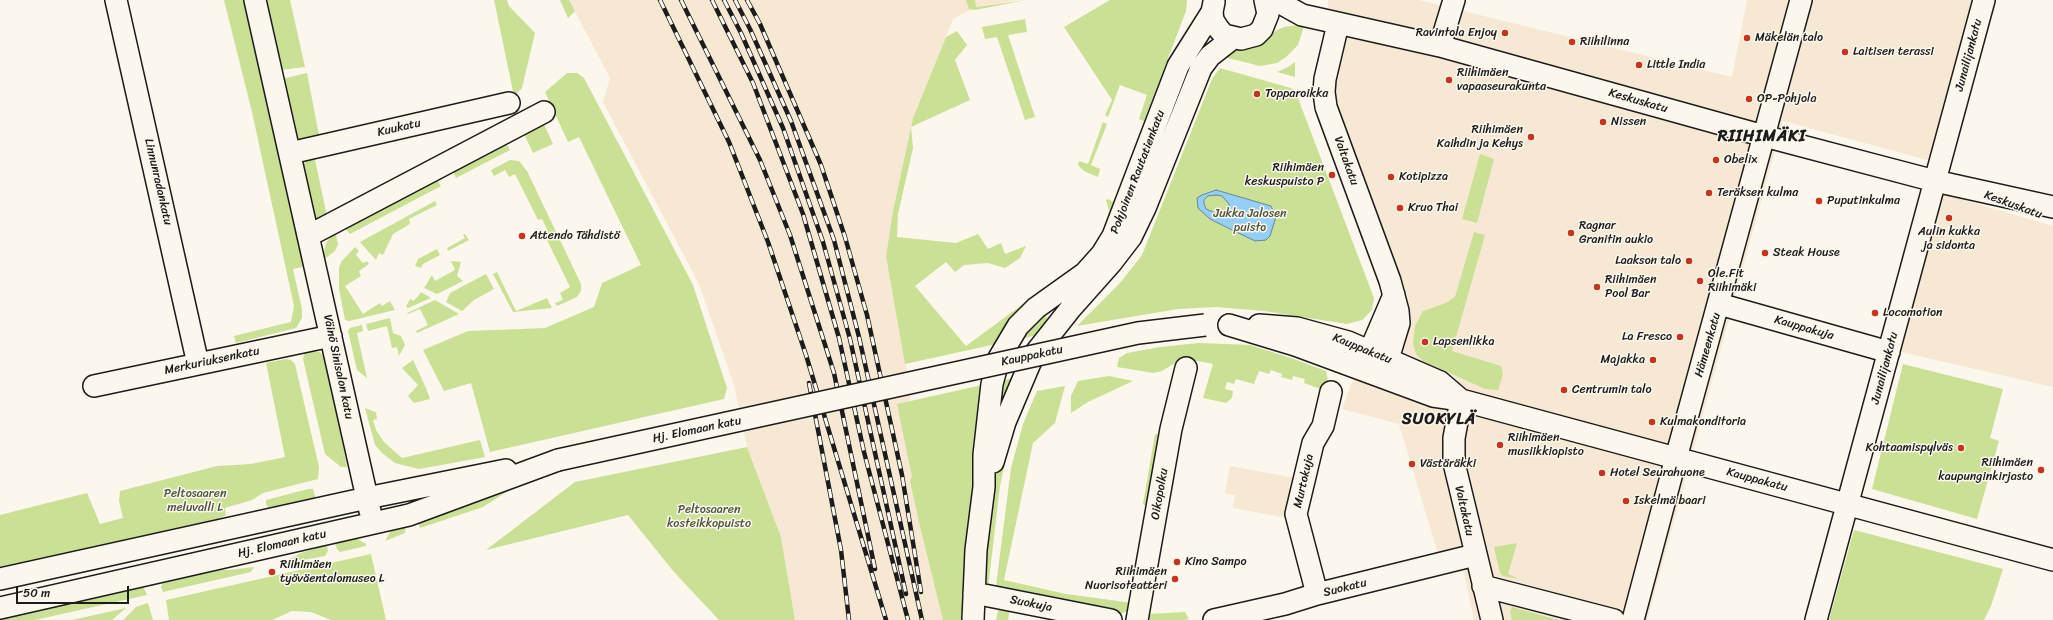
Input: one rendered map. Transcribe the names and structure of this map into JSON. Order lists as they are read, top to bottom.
{
  "streets": {
    "street": [
      "Junailijankatu",
      "Keskuskatu",
      "Kuukatu",
      "Valtakatu",
      "Pohjoinen Rautatienkatu",
      "Linnunradankatu",
      "Kauppakuja",
      "Hämeenkatu",
      "Kauppakatu",
      "Merkuriuksenkatu",
      "Väinö Sinisalon katu",
      "Hj. Elomaan katu",
      "Murtokuja",
      "Oikopolku",
      "Suokatu",
      "Suokuja"
    ]
  },
  "crossings": [
    ["Junailijankatu", "Keskuskatu"],
    ["Junailijankatu", "Kauppakuja"],
    ["Junailijankatu", "Kauppakatu"],
    ["Keskuskatu", "Valtakatu"],
    ["Keskuskatu", "Pohjoinen Rautatienkatu"],
    ["Keskuskatu", "Hämeenkatu"],
    ["Kuukatu", "Väinö Sinisalon katu"],
    ["Valtakatu", "Kauppakatu"],
    ["Valtakatu", "Suokatu"],
    ["Pohjoinen Rautatienkatu", "Suokuja"],
    ["Linnunradankatu", "Merkuriuksenkatu"],
    ["Kauppakuja", "Hämeenkatu"],
    ["Hämeenkatu", "Kauppakatu"],
    ["Kauppakatu", "Hj. Elomaan katu"],
    ["Merkuriuksenkatu", "Väinö Sinisalon katu"],
    ["Väinö Sinisalon katu", "Hj. Elomaan katu"],
    ["Murtokuja", "Suokatu"]
  ],
  "districts": ["RIIHIMÄKI", "SUOKYLÄ"],
  "parks": ["Jukka Jalosen puisto", "Peltosaaren meluvalli L", "Peltosaaren kosteikkopuisto"],
  "places": [
    "Ravintola Enjoy",
    "Mäkelän talo",
    "Riihilinna",
    "Laitisen terassi",
    "Little India",
    "Riihimäen vapaaseurakunta",
    "Topparoikka",
    "OP-Pohjola",
    "Nissen",
    "Riihimäen Kaihdin ja Kehys",
    "Obelix",
    "Riihimäen keskuspuisto P",
    "Kotipizza",
    "Teräksen kulma",
    "Puputinkulma",
    "Kruo Thai",
    "Aulin kukka ja sidonta",
    "Ragnar Granitin aukio",
    "Attendo Tähdistö",
    "Steak House",
    "Laakson talo",
    "Ole.Fit Riihimäki",
    "Riihimäen Pool Bar",
    "Locomotion",
    "La Fresco",
    "Lapsenlikka",
    "Majakka",
    "Centrumin talo",
    "Kulmakonditoria",
    "Riihimäen musiikkiopisto",
    "Kohtaamispylväs",
    "Västäräkki",
    "Riihimäen kaupunginkirjasto",
    "Hotel Seurahuone",
    "Iskelmä baari",
    "Kino Sampo",
    "Riihimäen työväentalomuseo L",
    "Riihimäen Nuorisoteatteri"
  ],
  "scale_bar": "50 m"
}
